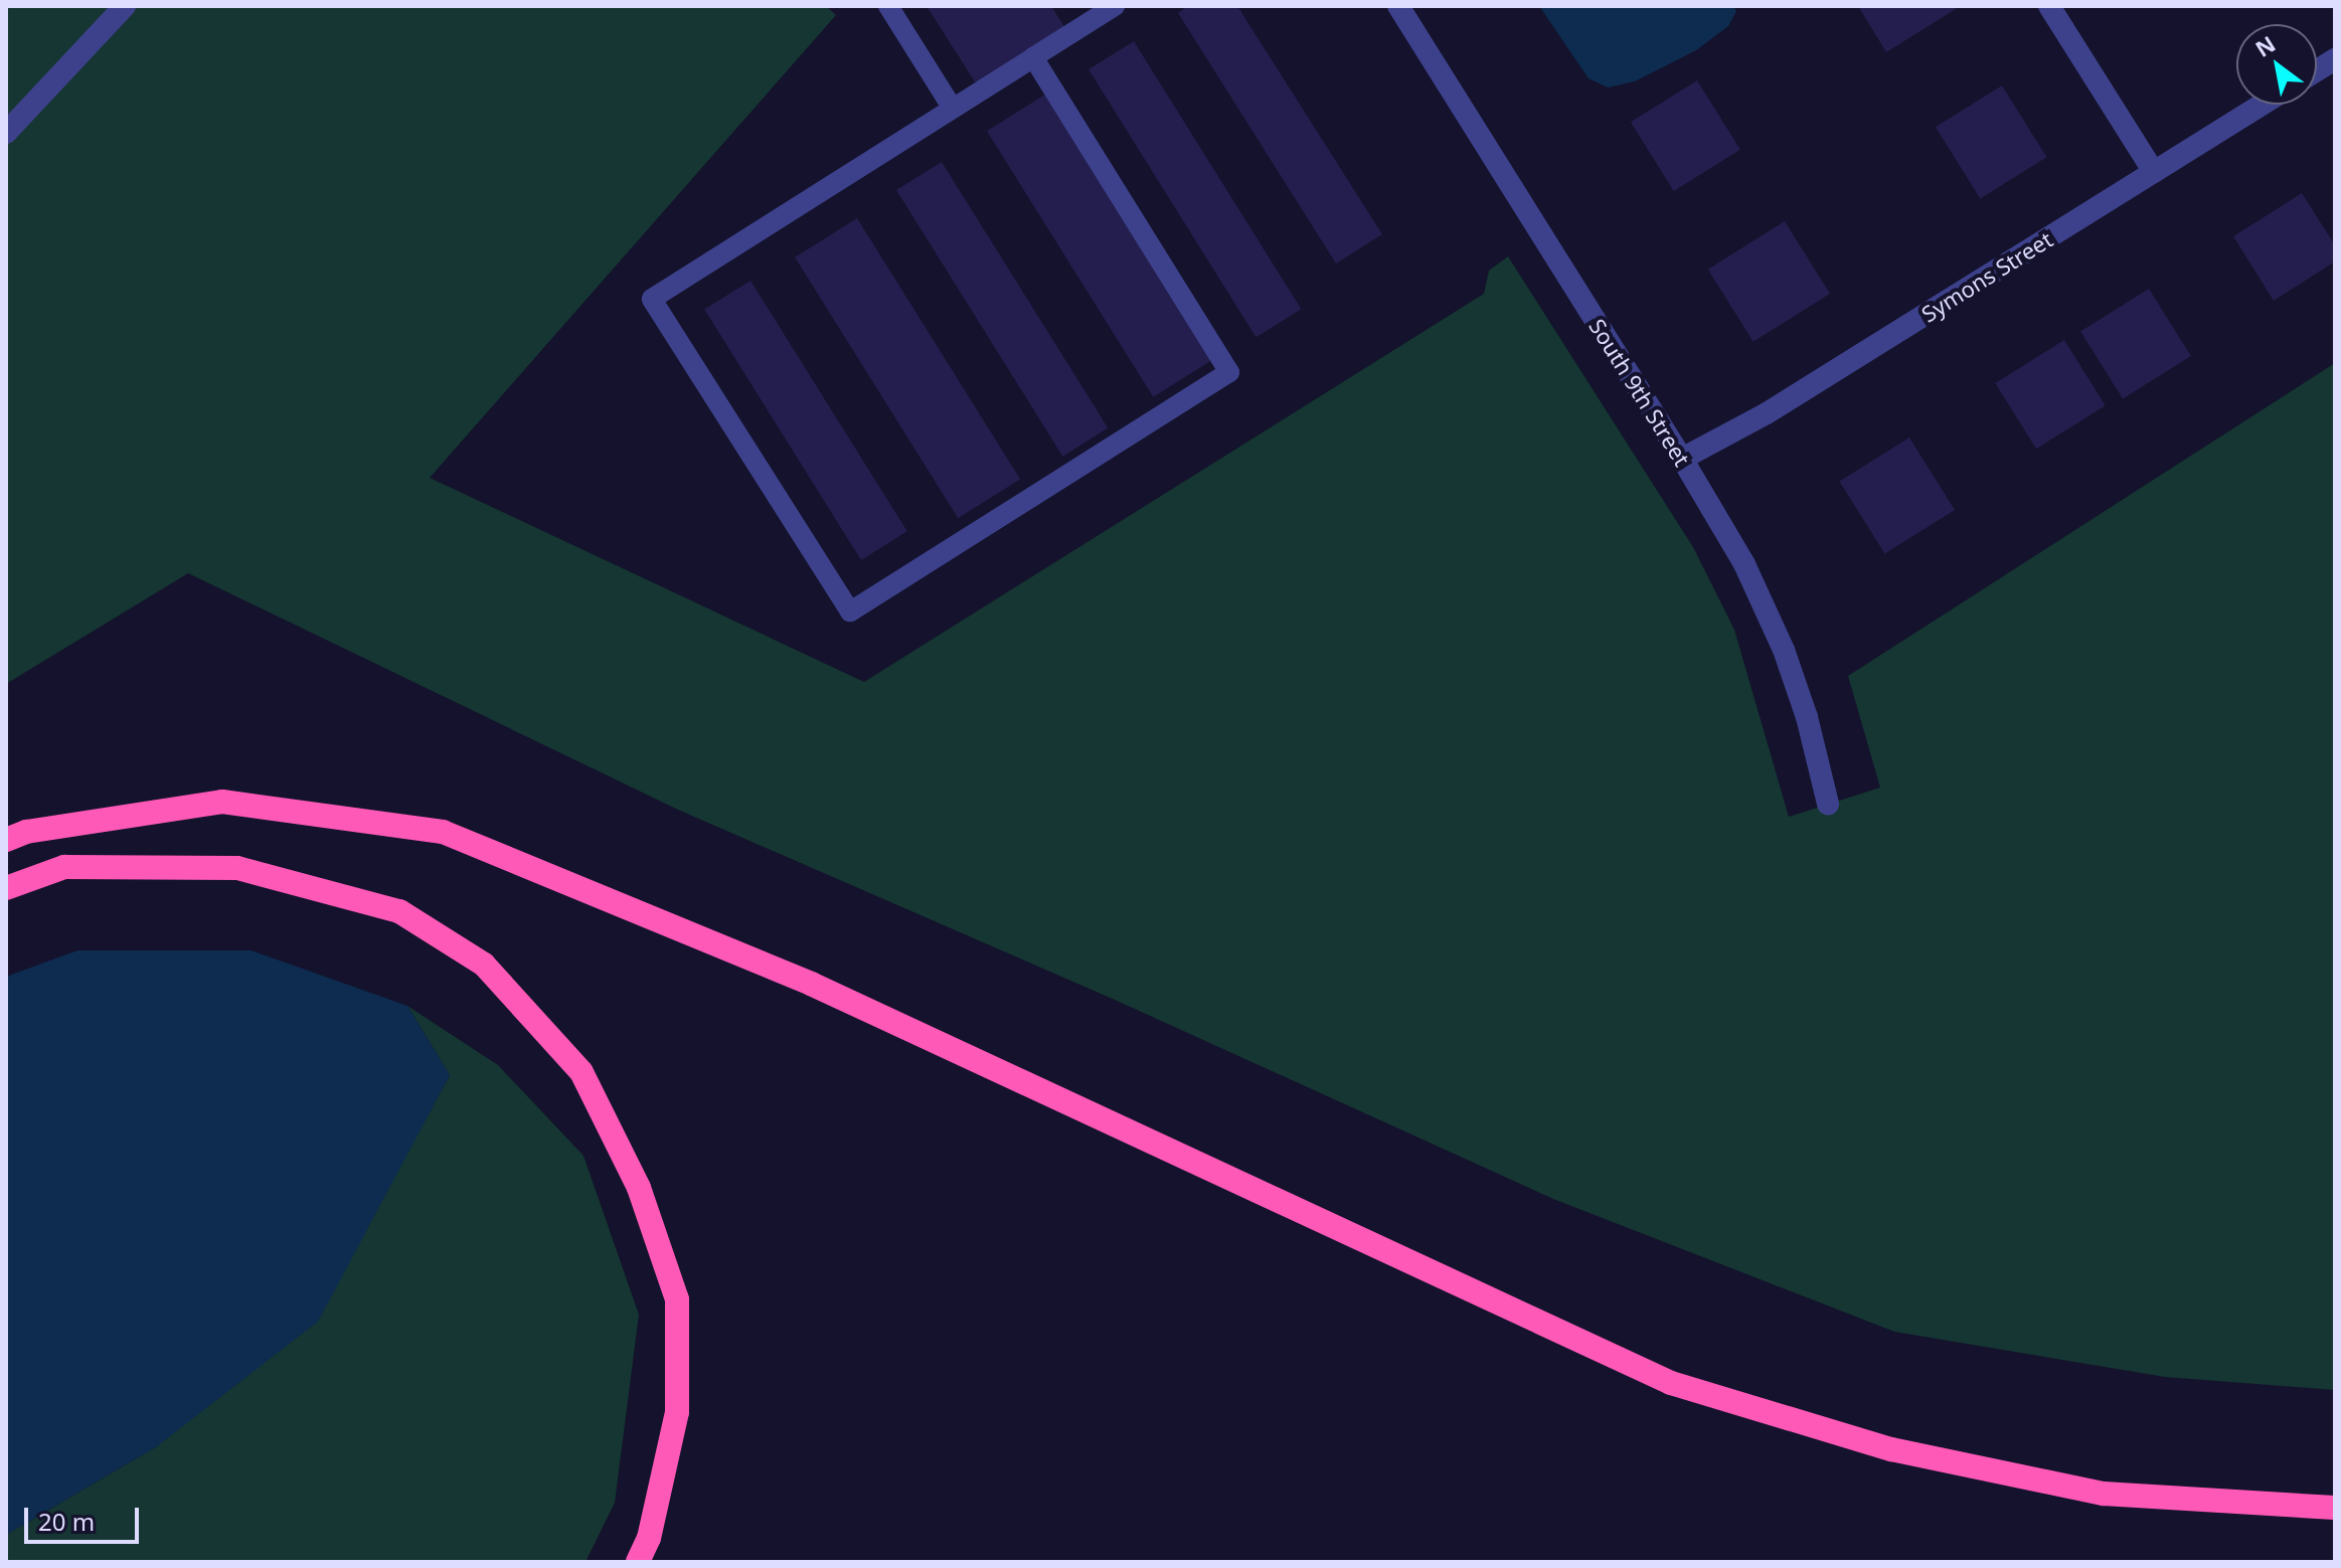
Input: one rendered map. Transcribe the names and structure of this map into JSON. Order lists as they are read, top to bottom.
{
  "streets": {
    "street": ["Symons Street", "South 9th Street"]
  },
  "crossings": [
    ["Symons Street", "South 9th Street"]
  ],
  "scale_bar": "20 m",
  "north": "top left"
}
